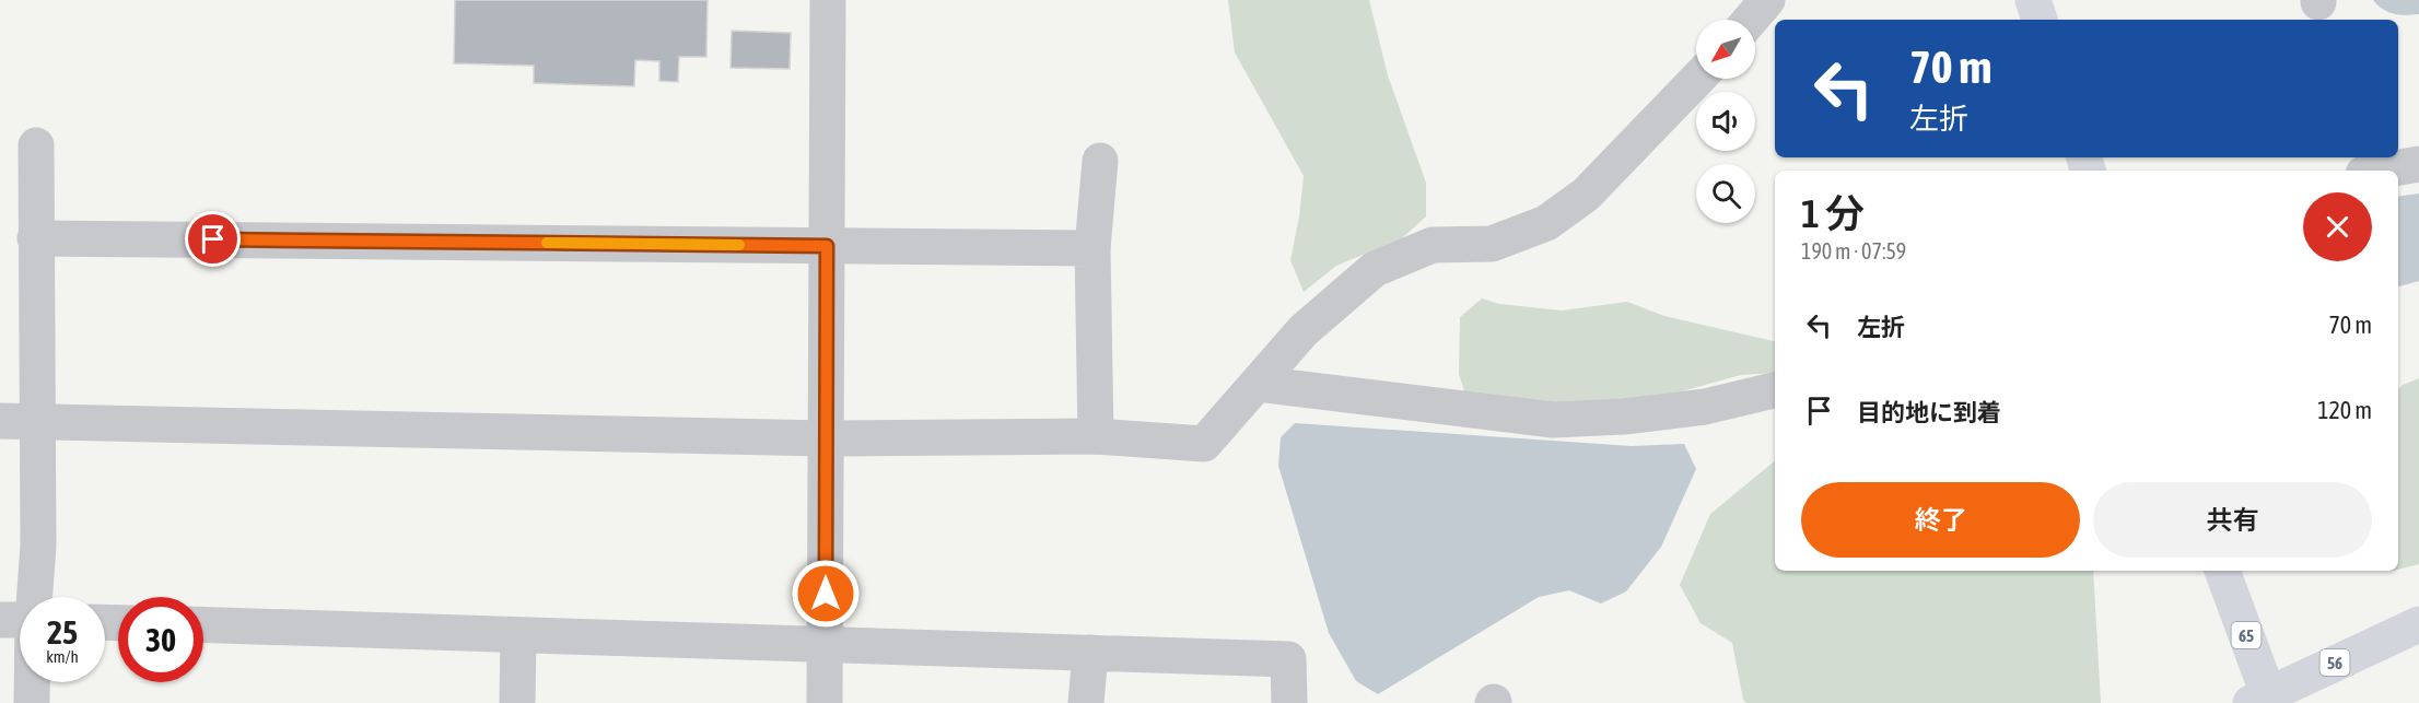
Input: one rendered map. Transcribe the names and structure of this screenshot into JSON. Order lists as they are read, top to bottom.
{
  "streets": {
    "main road": ["65", "56"]
  },
  "crossings": [
    ["65", "56"]
  ],
  "north": "bottom left",
  "page": {
    "turn": ["70 m", "左折"],
    "heading": ["1 分", "190 m · 07:59"],
    "list": [
      {
        "name": "左折",
        "value": "70 m"
      },
      {
        "name": "目的地に到着",
        "value": "120 m"
      }
    ],
    "buttons": ["終了", "共有"],
    "speed": "25 km/h",
    "limit": "30"
  }
}
